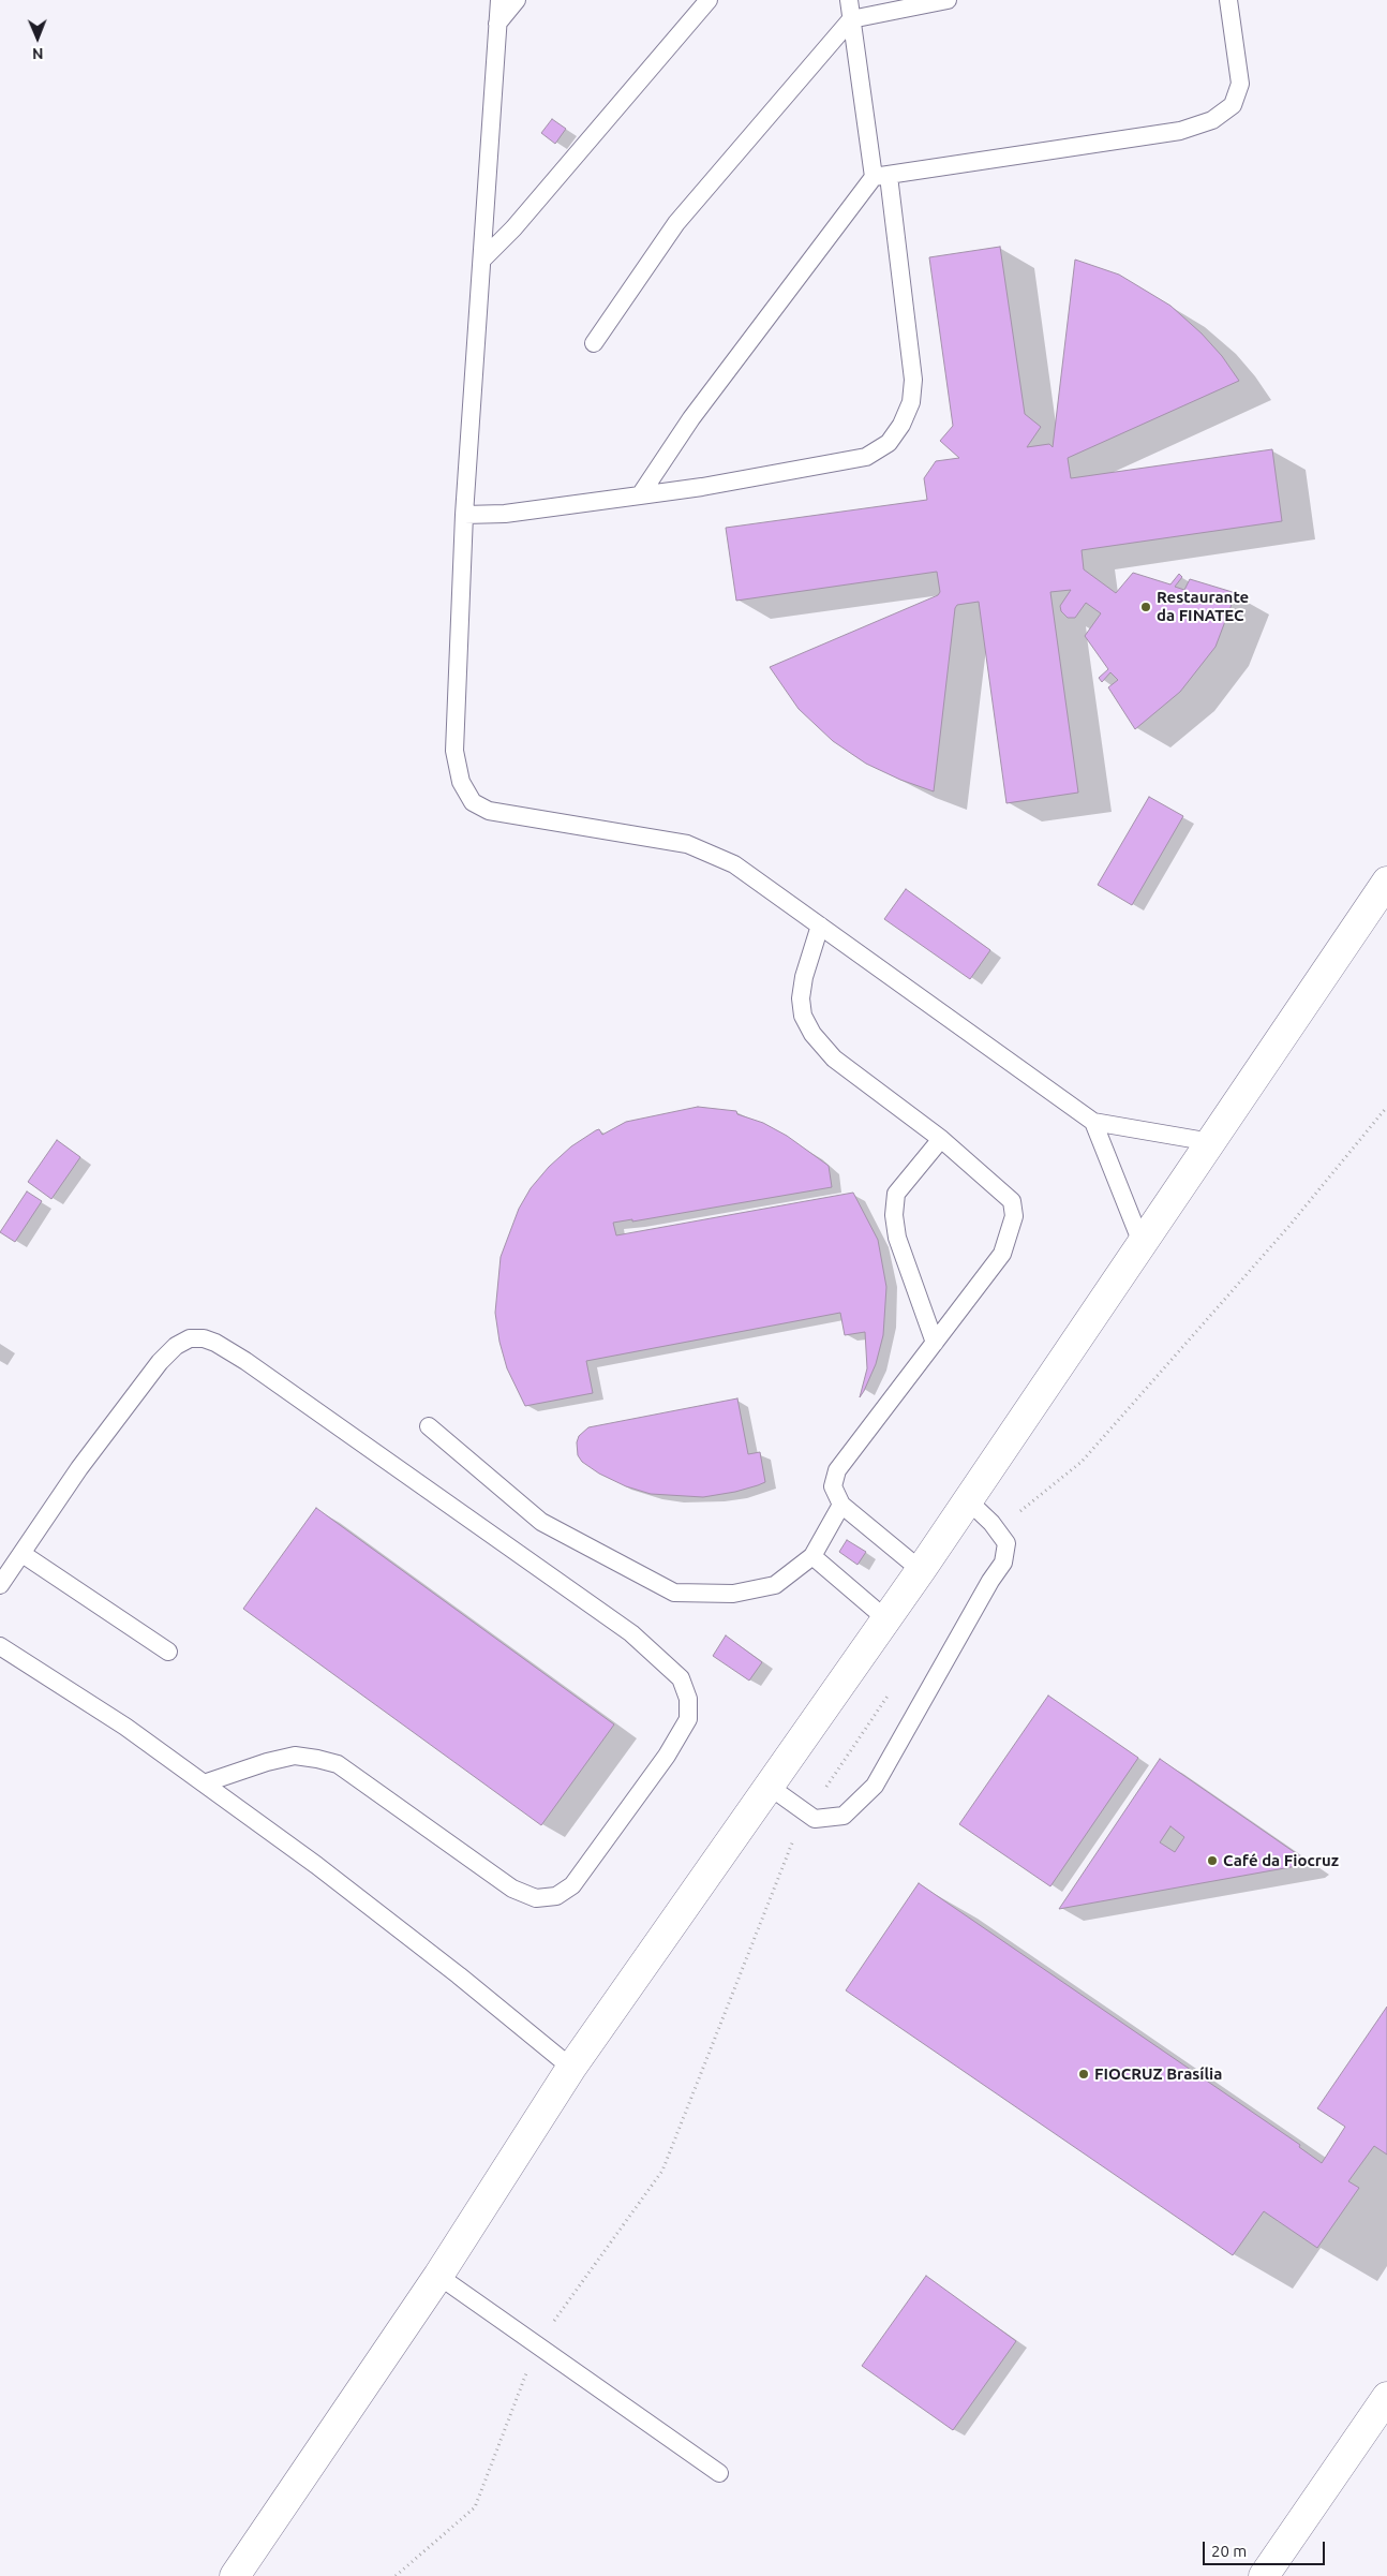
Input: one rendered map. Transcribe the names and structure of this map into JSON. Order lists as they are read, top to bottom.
{
  "places": ["Restaurante da FINATEC", "Café da Fiocruz", "FIOCRUZ Brasília"],
  "scale_bar": "20 m",
  "north": "bottom"
}
